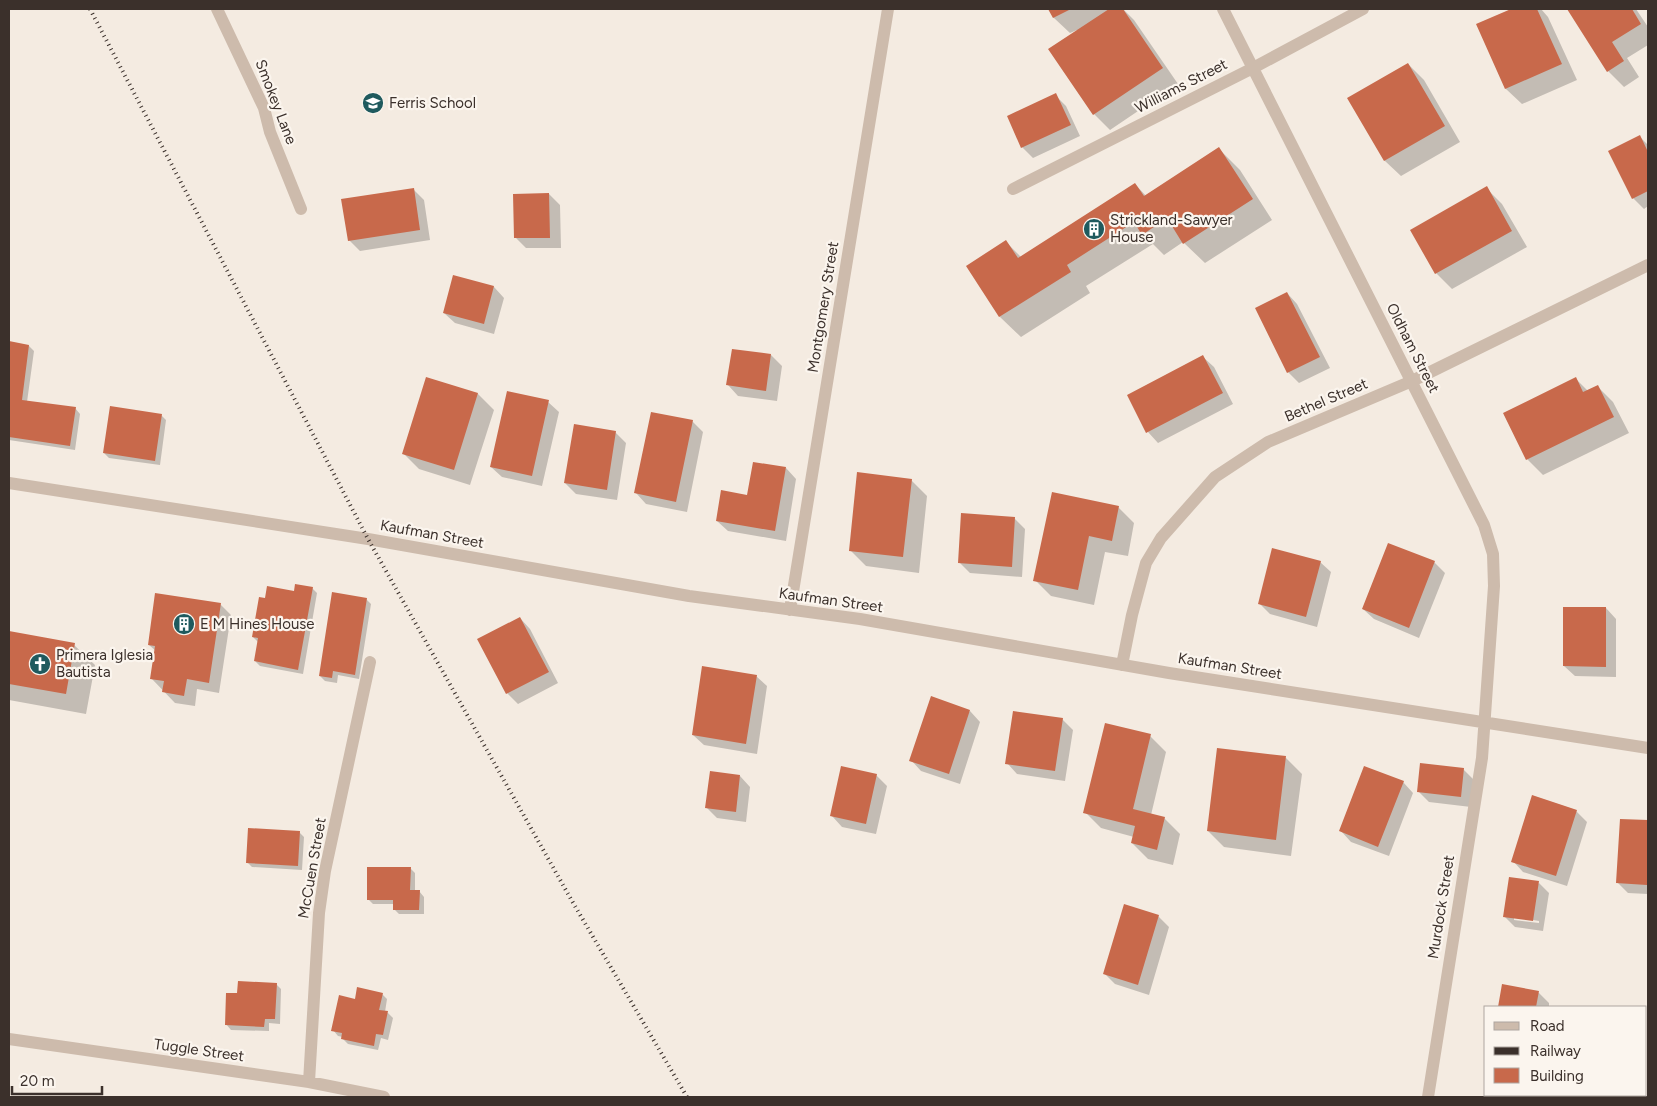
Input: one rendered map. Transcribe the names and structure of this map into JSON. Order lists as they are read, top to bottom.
{
  "streets": {
    "street": [
      "Williams Street",
      "Smokey Lane",
      "Montgomery Street",
      "Oldham Street",
      "Bethel Street",
      "Kaufman Street",
      "McCuen Street",
      "Murdock Street",
      "Tuggle Street"
    ]
  },
  "crossings": [
    ["Williams Street", "Oldham Street"],
    ["Montgomery Street", "Kaufman Street"],
    ["Oldham Street", "Bethel Street"],
    ["Oldham Street", "Kaufman Street"],
    ["Oldham Street", "Murdock Street"],
    ["Bethel Street", "Kaufman Street"],
    ["Kaufman Street", "Murdock Street"],
    ["McCuen Street", "Tuggle Street"]
  ],
  "places": {
    "school or university": ["Ferris School"],
    "building": ["Strickland-Sawyer House", "E M Hines House"],
    "church": ["Primera Iglesia Bautista"]
  },
  "legend": ["Road", "Railway", "Building"],
  "scale_bar": "20 m"
}
